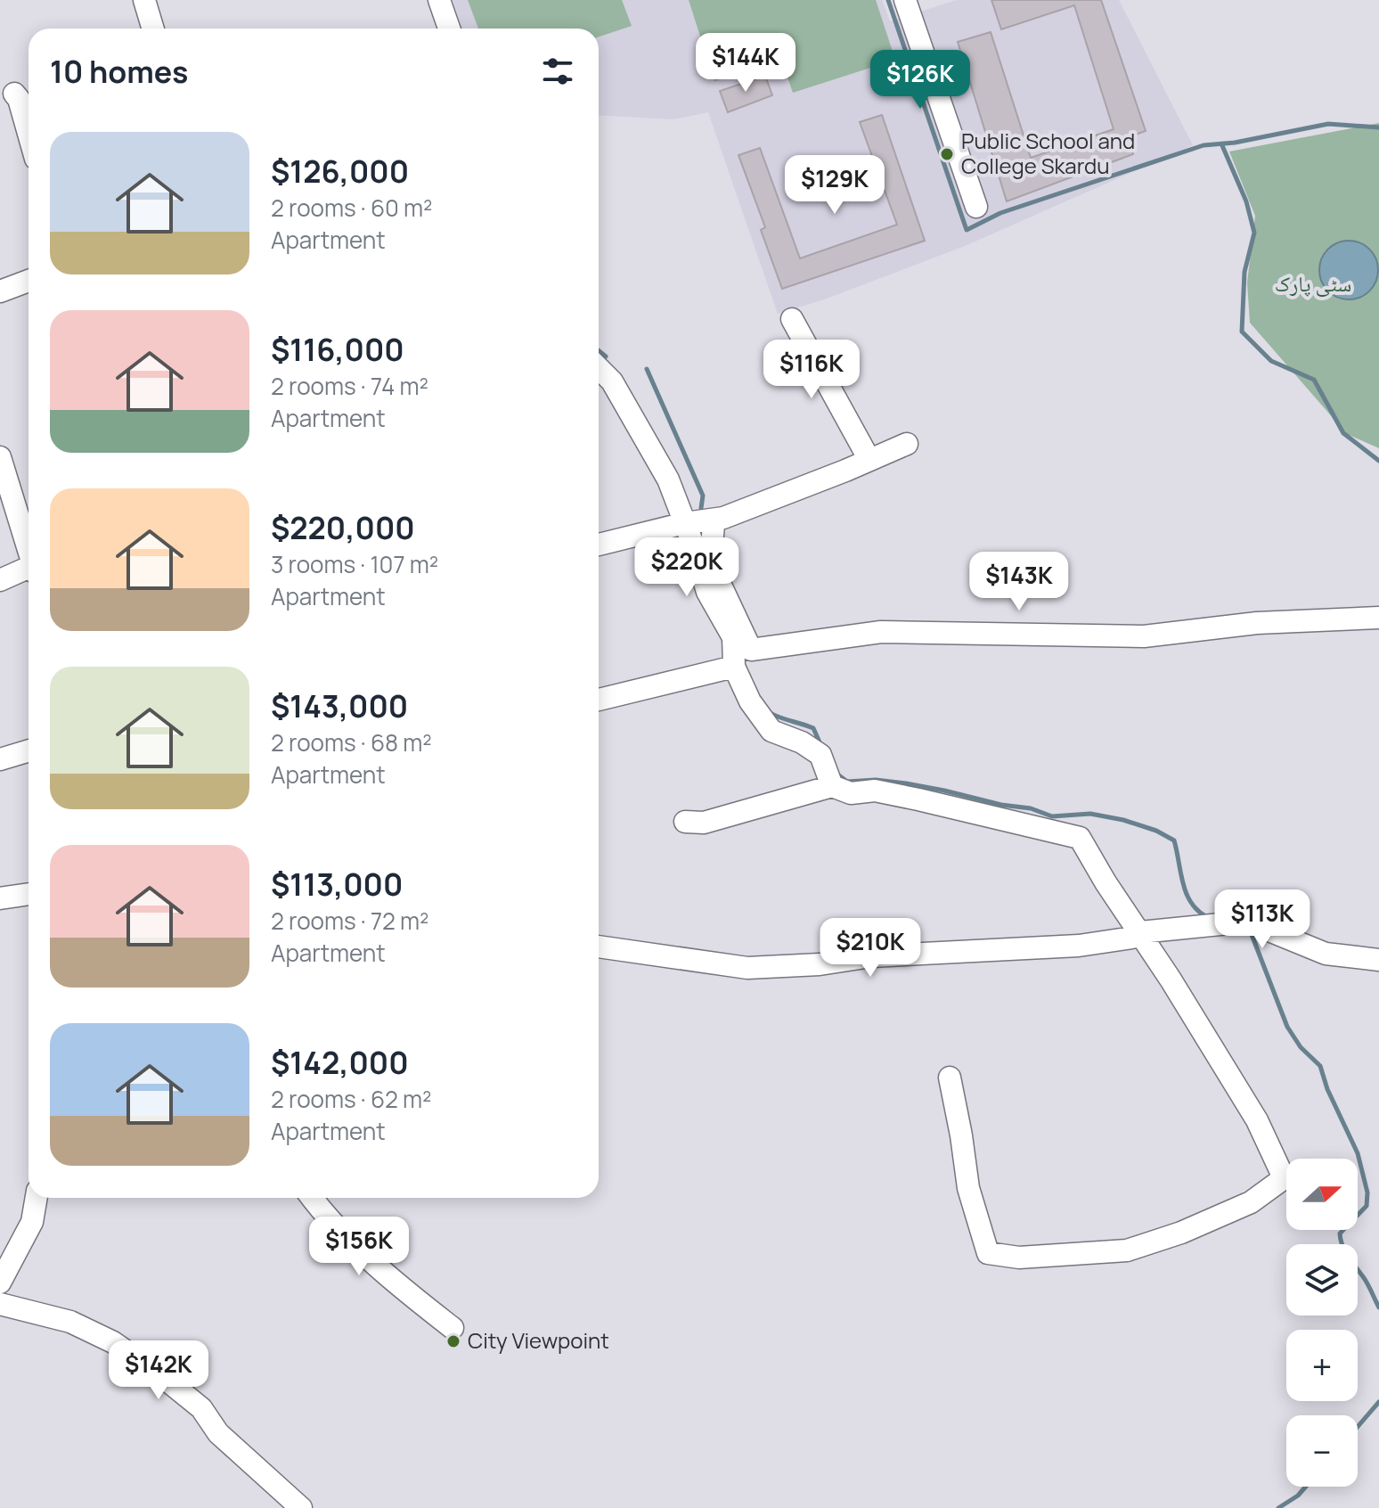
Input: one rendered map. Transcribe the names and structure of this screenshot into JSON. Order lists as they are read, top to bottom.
{
  "parks": ["سٹی پارک"],
  "places": ["Public School and College Skardu", "City Viewpoint"],
  "north": "right",
  "page": {
    "heading": "10 homes",
    "price": [
      "$144K",
      "$126K",
      "$129K",
      "$116K",
      "$220K",
      "$143K",
      "$113K",
      "$210K",
      "$156K",
      "$142K"
    ],
    "list": [
      {
        "name": "$126,000",
        "note": "2 rooms · 60 m² · Apartment"
      },
      {
        "name": "$116,000",
        "note": "2 rooms · 74 m² · Apartment"
      },
      {
        "name": "$220,000",
        "note": "3 rooms · 107 m² · Apartment"
      },
      {
        "name": "$143,000",
        "note": "2 rooms · 68 m² · Apartment"
      },
      {
        "name": "$113,000",
        "note": "2 rooms · 72 m² · Apartment"
      },
      {
        "name": "$142,000",
        "note": "2 rooms · 62 m² · Apartment"
      }
    ],
    "map_buttons": ["+", "−"]
  }
}
